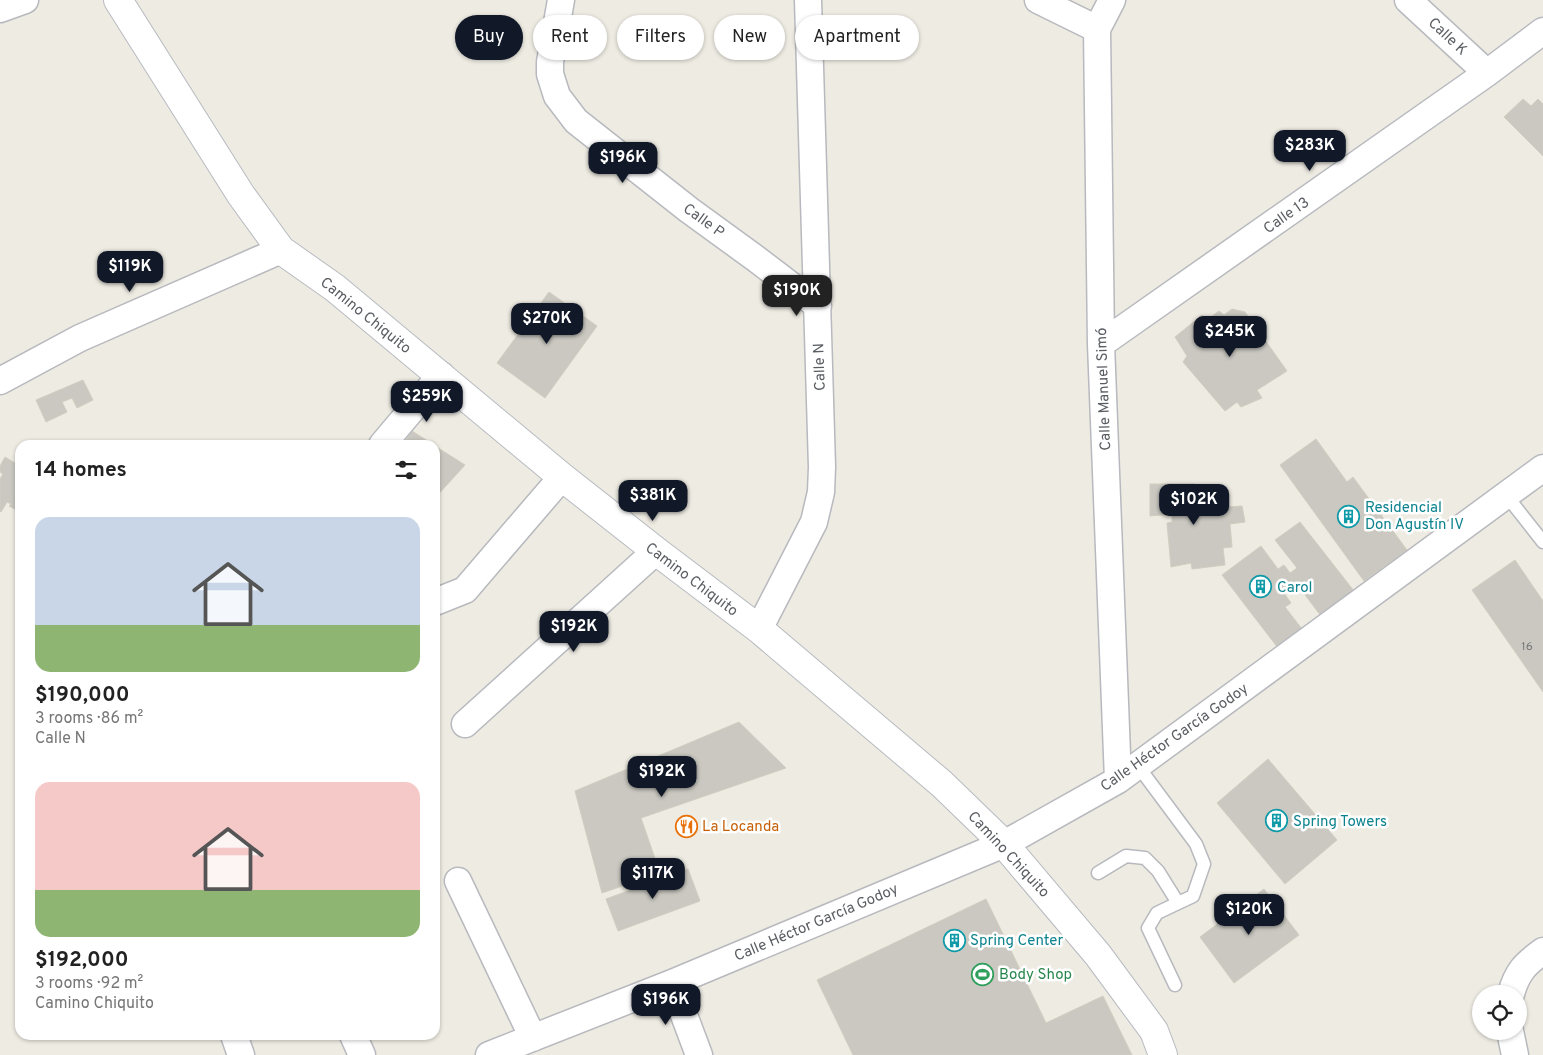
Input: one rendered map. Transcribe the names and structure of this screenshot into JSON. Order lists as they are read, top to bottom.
{
  "streets": {
    "main road": ["Camino Chiquito"],
    "street": [
      "Calle K",
      "Calle 13",
      "Calle P",
      "Calle N",
      "Calle Manuel Simó",
      "Calle Héctor García Godoy"
    ]
  },
  "crossings": [
    ["Calle K", "Calle 13"],
    ["Calle 13", "Calle Manuel Simó"],
    ["Calle P", "Calle N"],
    ["Camino Chiquito", "Calle N"],
    ["Camino Chiquito", "Calle Héctor García Godoy"],
    ["Calle Manuel Simó", "Calle Héctor García Godoy"]
  ],
  "places": {
    "building": [
      "Residencial Don Agustín IV",
      "Carol",
      "Spring Towers",
      "Spring Center"
    ],
    "restaurant": ["La Locanda"],
    "sports": ["Body Shop"]
  },
  "house_numbers": ["16"],
  "page": {
    "chip": [
      "Buy",
      "Rent",
      "Filters",
      "New",
      "Apartment"
    ],
    "price": [
      "$283K",
      "$196K",
      "$119K",
      "$190K",
      "$270K",
      "$245K",
      "$259K",
      "$381K",
      "$102K",
      "$192K",
      "$192K",
      "$117K",
      "$120K",
      "$196K"
    ],
    "heading": "14 homes",
    "list": [
      {
        "name": "$190,000",
        "note": "3 rooms · 86 m² · Calle N"
      },
      {
        "name": "$192,000",
        "note": "3 rooms · 92 m² · Camino Chiquito"
      }
    ]
  }
}
